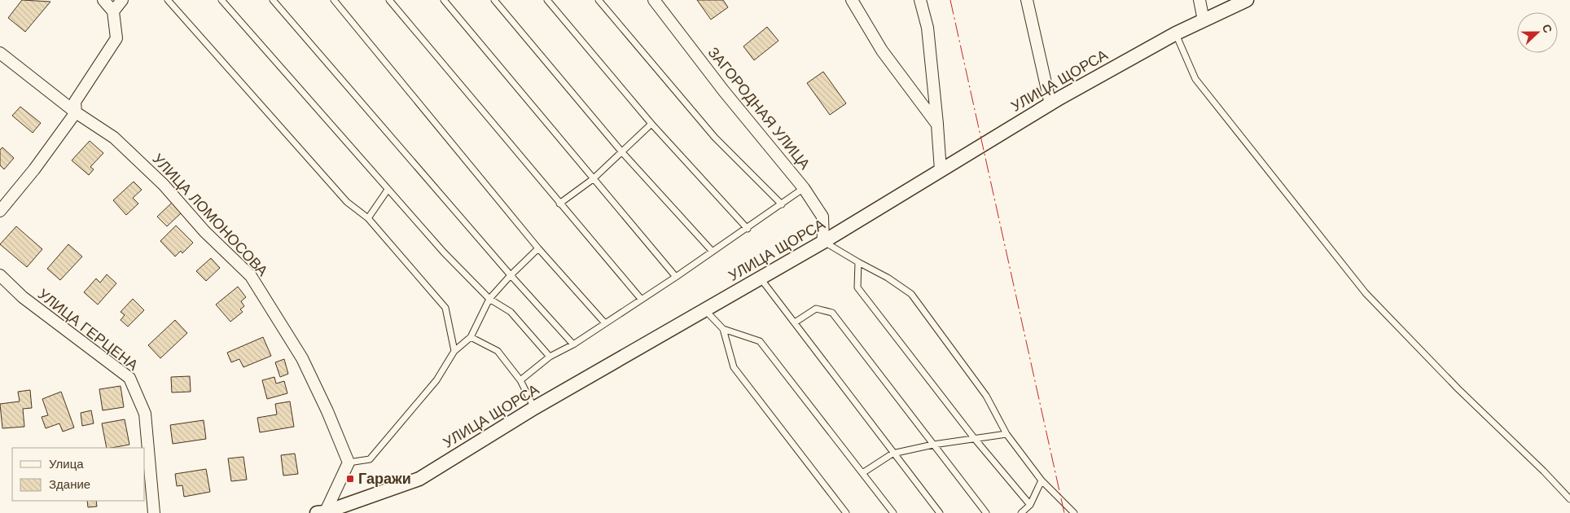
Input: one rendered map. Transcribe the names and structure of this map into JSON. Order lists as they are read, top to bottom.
{
  "streets": {
    "street": [
      "УЛИЦА ЩОРСА",
      "ЗАГОРОДНАЯ УЛИЦА",
      "УЛИЦА ЛОМОНОСОВА",
      "УЛИЦА ГЕРЦЕНА"
    ]
  },
  "crossings": [
    ["УЛИЦА ЩОРСА", "ЗАГОРОДНАЯ УЛИЦА"]
  ],
  "places": {
    "transit": ["Гаражи"]
  },
  "legend": ["Улица", "Здание"],
  "north": "right"
}
